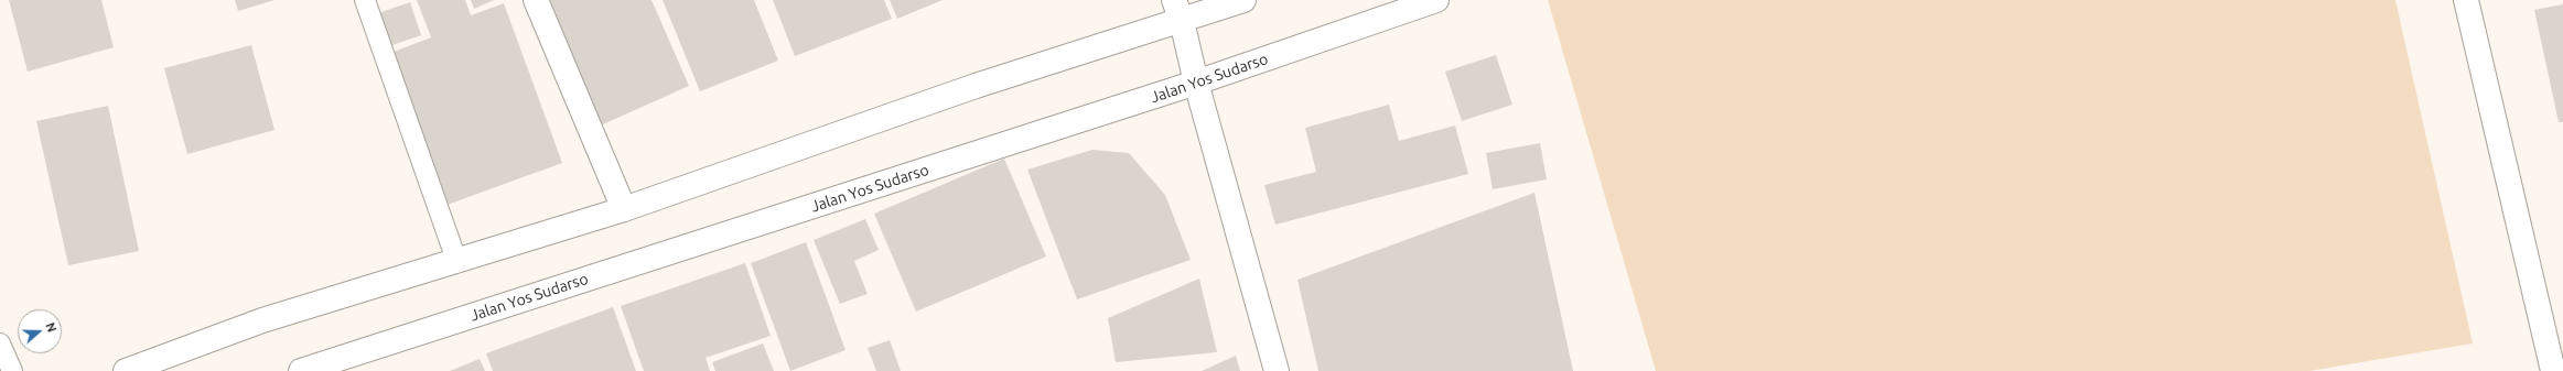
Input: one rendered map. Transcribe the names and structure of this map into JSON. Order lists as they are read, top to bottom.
{
  "streets": {
    "main road": ["Jalan Yos Sudarso"]
  },
  "north": "right"
}
